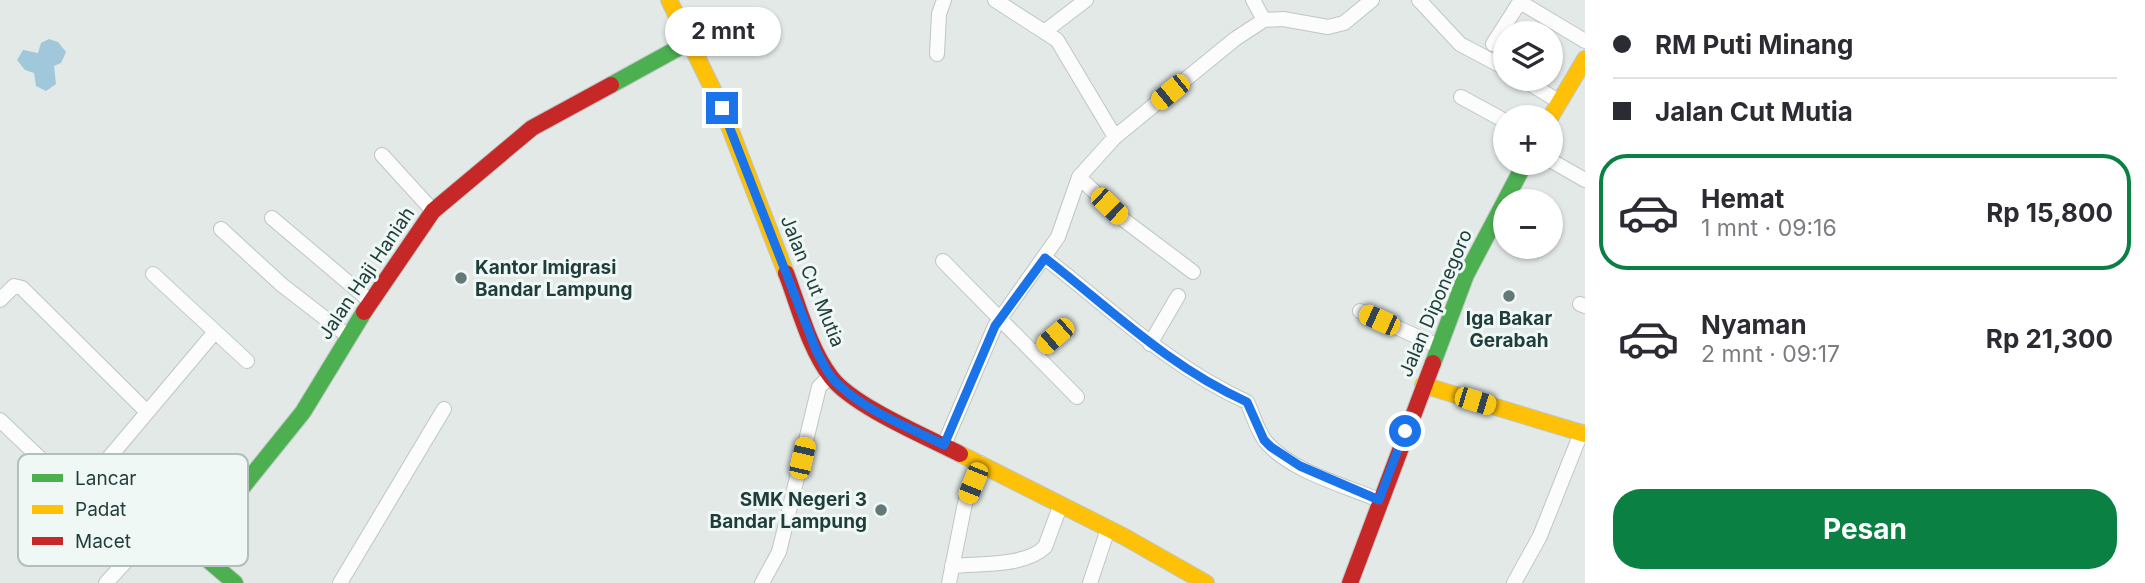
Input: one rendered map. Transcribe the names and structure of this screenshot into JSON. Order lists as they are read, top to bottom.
{
  "streets": {
    "main road": ["Jalan Haji Haniah", "Jalan Cut Mutia", "Jalan Diponegoro"]
  },
  "crossings": [
    ["Jalan Haji Haniah", "Jalan Cut Mutia"]
  ],
  "places": ["Kantor Imigrasi Bandar Lampung", "Iga Bakar Gerabah", "SMK Negeri 3 Bandar Lampung"],
  "legend": ["Lancar", "Padat", "Macet"],
  "page": {
    "banner": ["RM Puti Minang", "Jalan Cut Mutia"],
    "bubble": "2 mnt",
    "map_buttons": ["+", "−"],
    "list": [
      {
        "name": "Hemat",
        "note": "1 mnt · 09:16",
        "value": "Rp 15,800"
      },
      {
        "name": "Nyaman",
        "note": "2 mnt · 09:17",
        "value": "Rp 21,300"
      }
    ],
    "buttons": "Pesan"
  }
}
